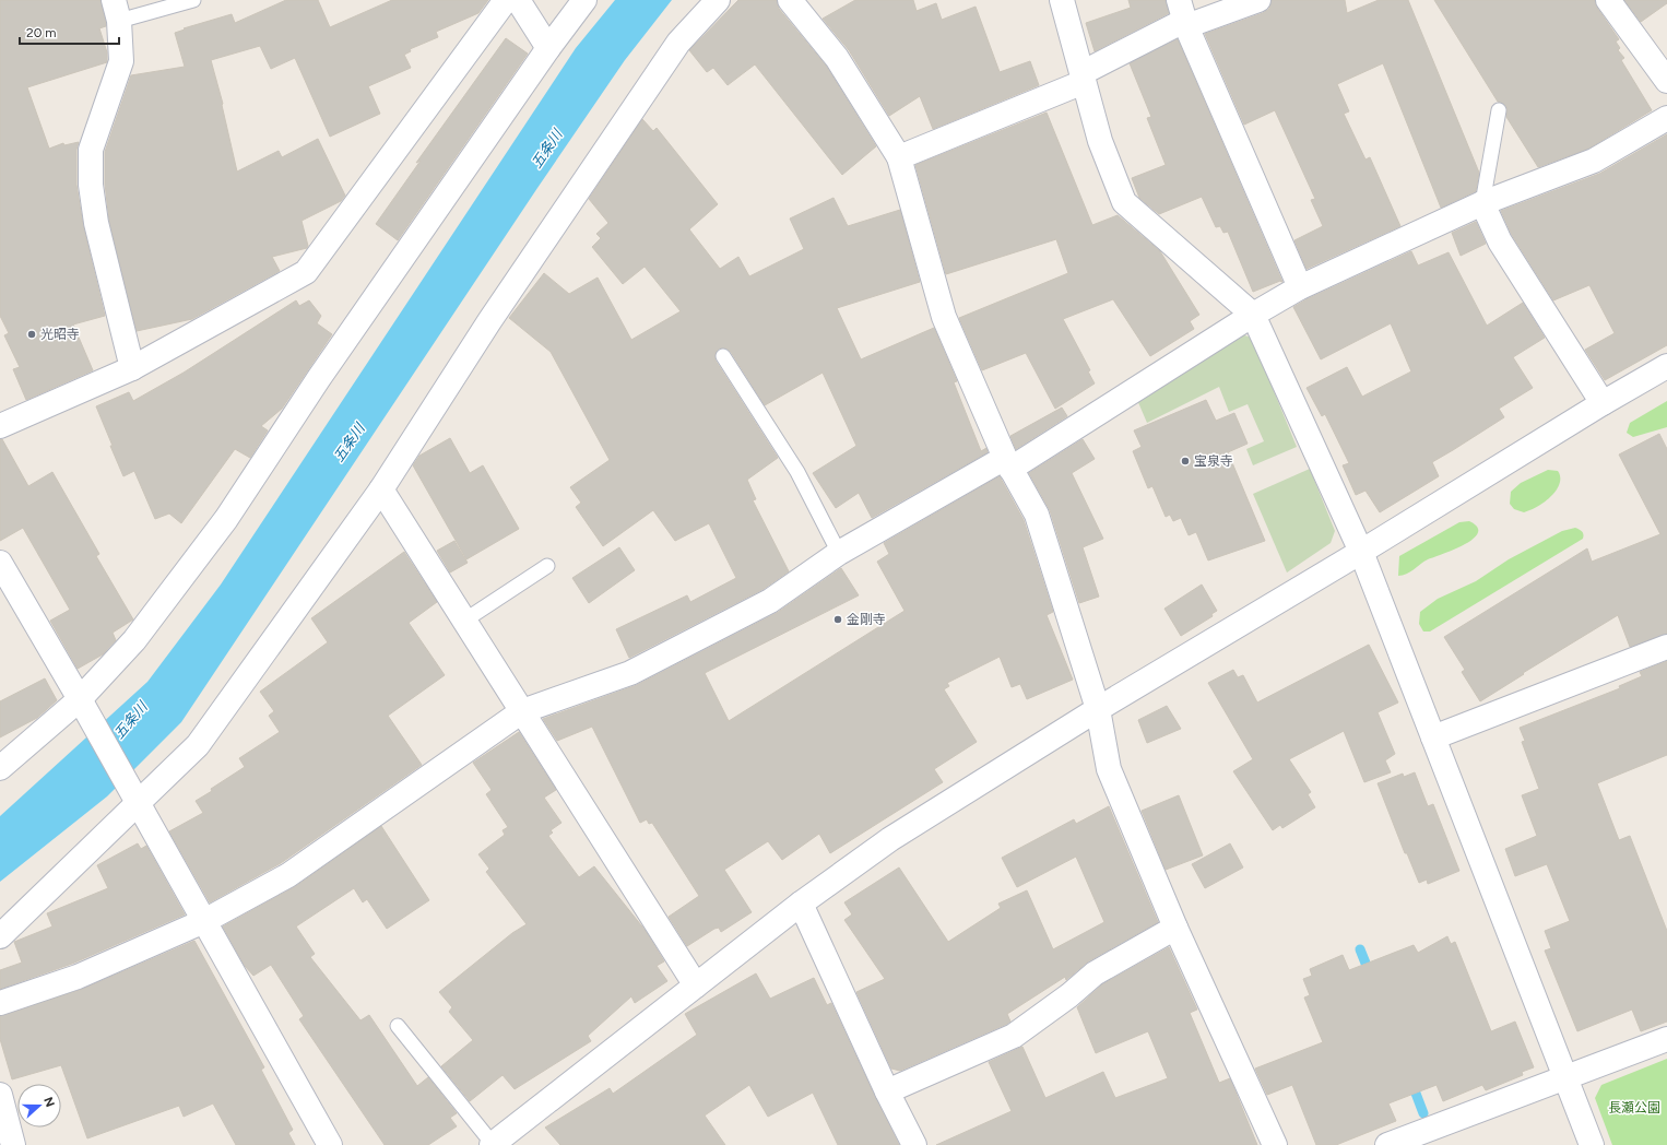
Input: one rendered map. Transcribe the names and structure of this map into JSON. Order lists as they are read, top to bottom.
{
  "water": ["五条川"],
  "parks": ["長瀬公園"],
  "places": ["光昭寺", "宝泉寺", "金剛寺"],
  "scale_bar": "20 m",
  "north": "right"
}
